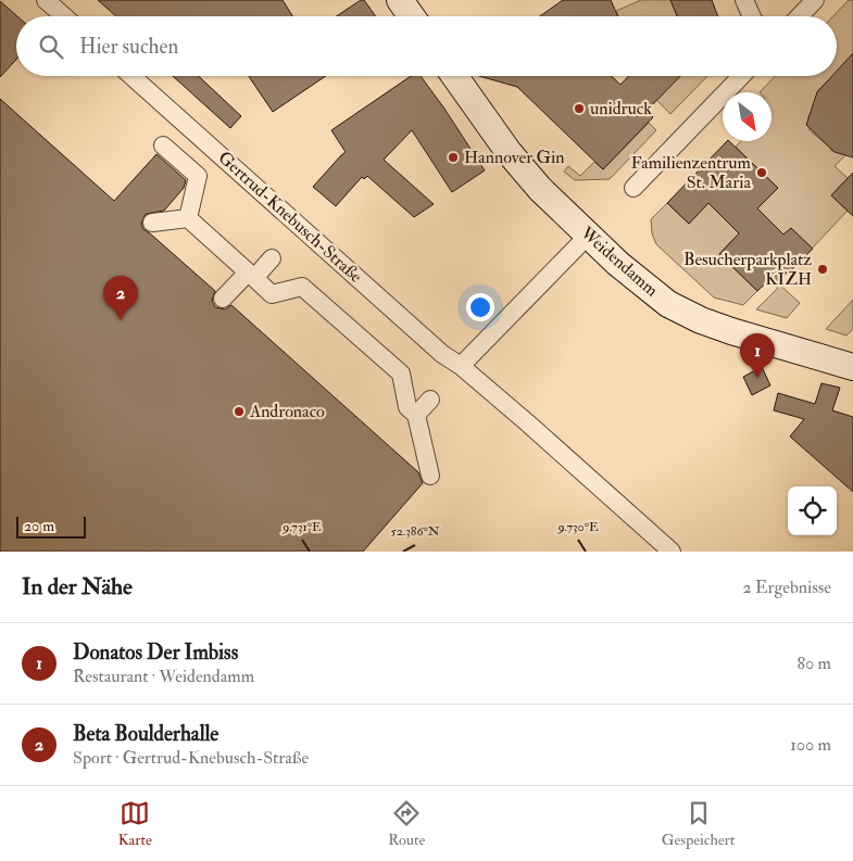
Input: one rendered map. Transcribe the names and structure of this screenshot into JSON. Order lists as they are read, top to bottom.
{
  "streets": {
    "main road": ["Weidendamm"],
    "street": ["Gertrud-Knebusch-Straße"]
  },
  "places": [
    "unidruck",
    "Hannover Gin",
    "Familienzentrum St. Maria",
    "Besucherparkplatz KIZH",
    "Andronaco"
  ],
  "scale_bar": "20 m",
  "north": "bottom right",
  "page": {
    "search": "Hier suchen",
    "pins": ["2", "1"],
    "scale": "20 m",
    "heading": ["In der Nähe", "2 Ergebnisse"],
    "list": [
      {
        "mark": "1",
        "name": "Donatos Der Imbiss",
        "note": "Restaurant · Weidendamm",
        "value": "80 m"
      },
      {
        "mark": "2",
        "name": "Beta Boulderhalle",
        "note": "Sport · Gertrud-Knebusch-Straße",
        "value": "100 m"
      }
    ],
    "nav": ["Karte", "Route", "Gespeichert"]
  },
  "coordinates": ["9.731°E", "9.730°E", "52.386°N"]
}
